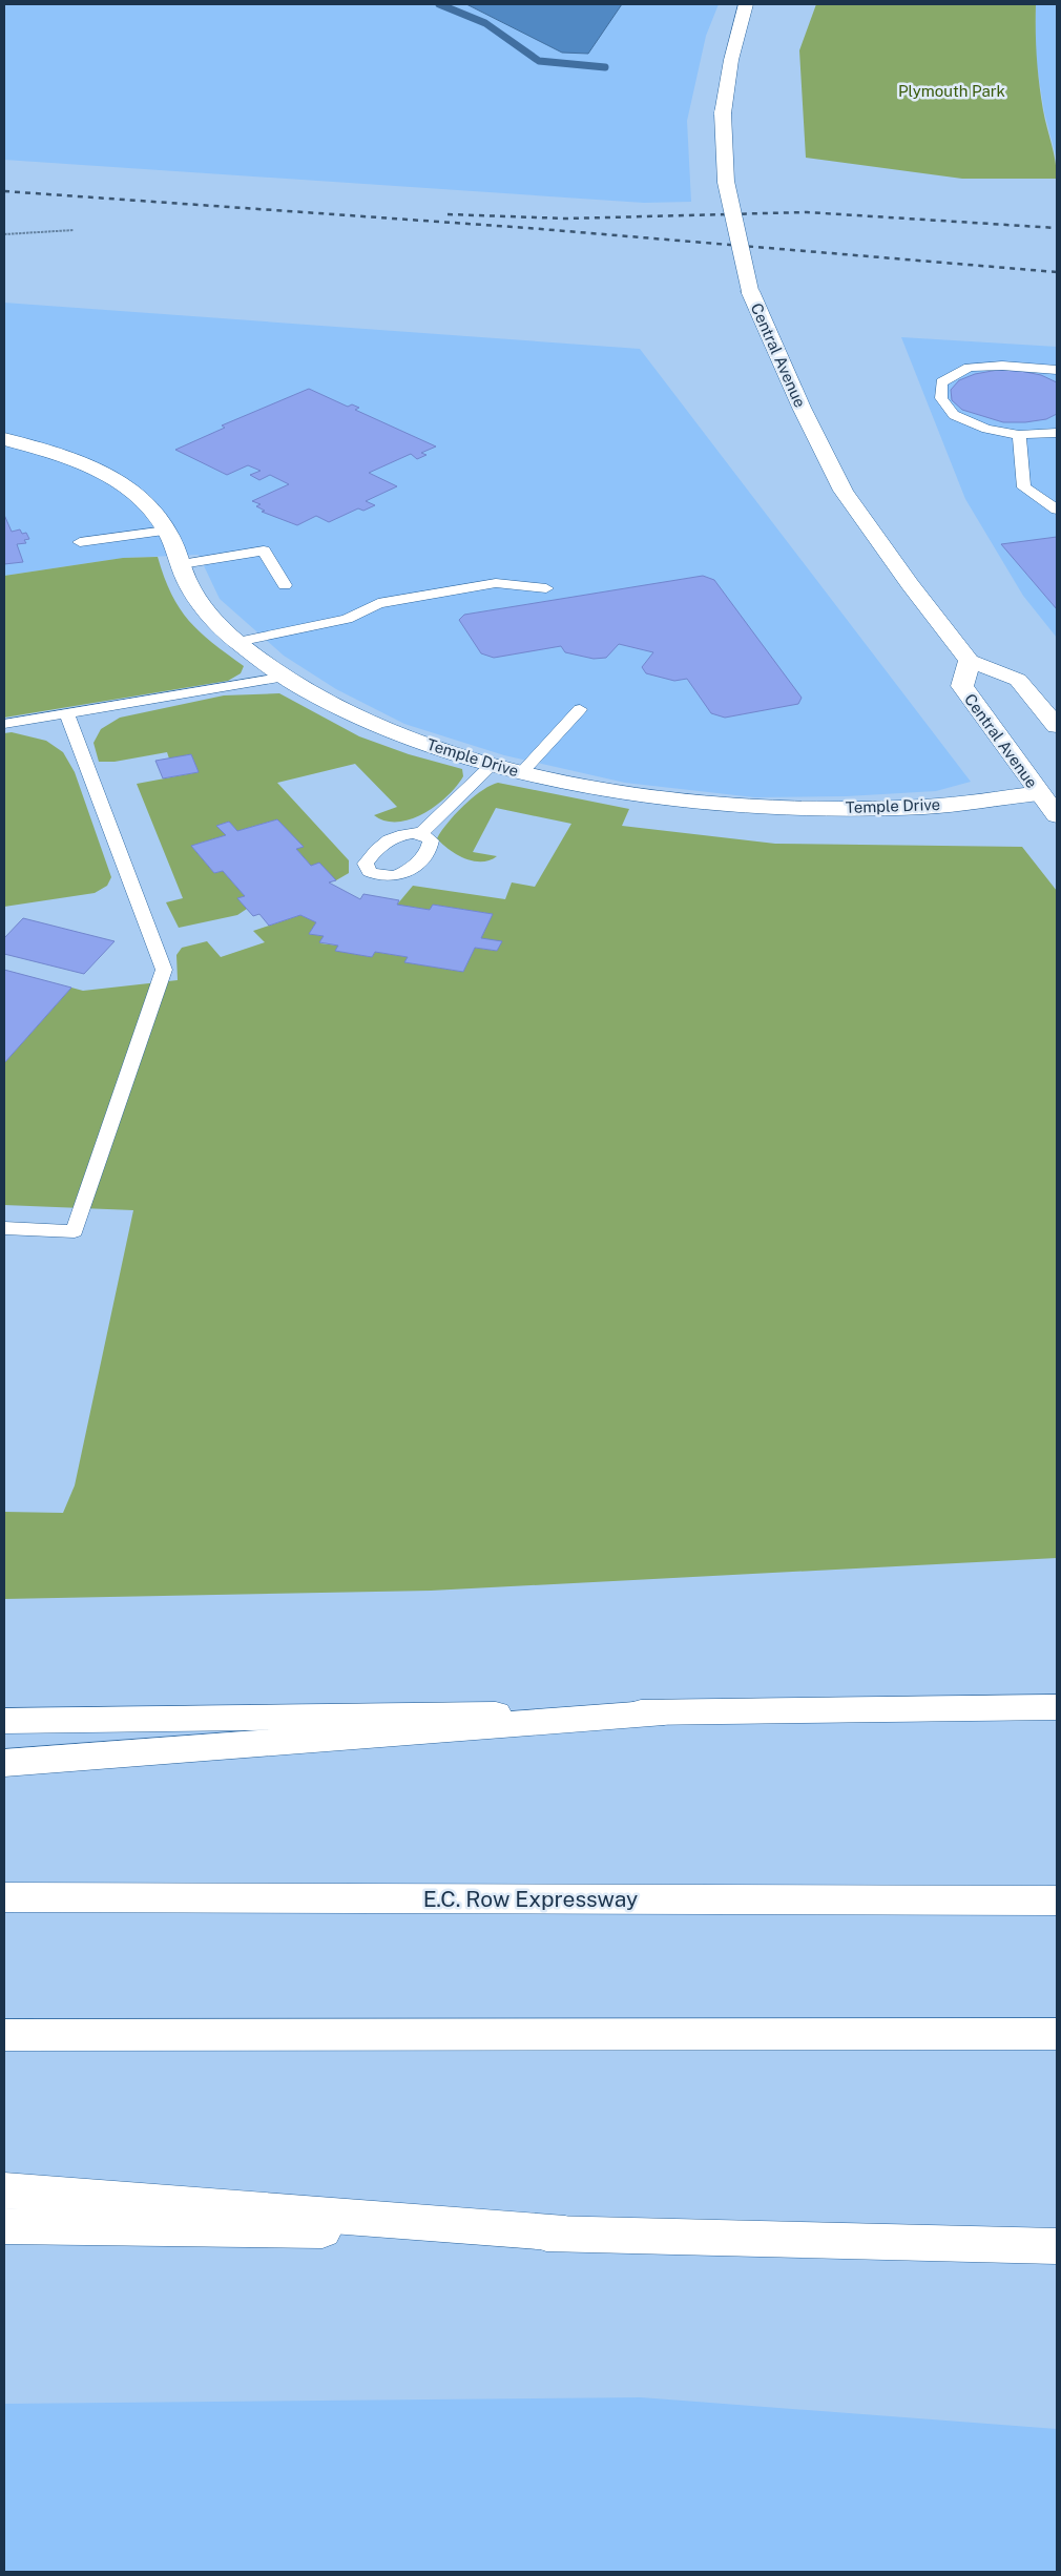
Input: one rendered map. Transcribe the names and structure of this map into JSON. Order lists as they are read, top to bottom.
{
  "streets": {
    "main road": ["Central Avenue", "Temple Drive", "E.C. Row Expressway"]
  },
  "crossings": [
    ["Central Avenue", "Temple Drive"]
  ],
  "parks": ["Plymouth Park"]
}
